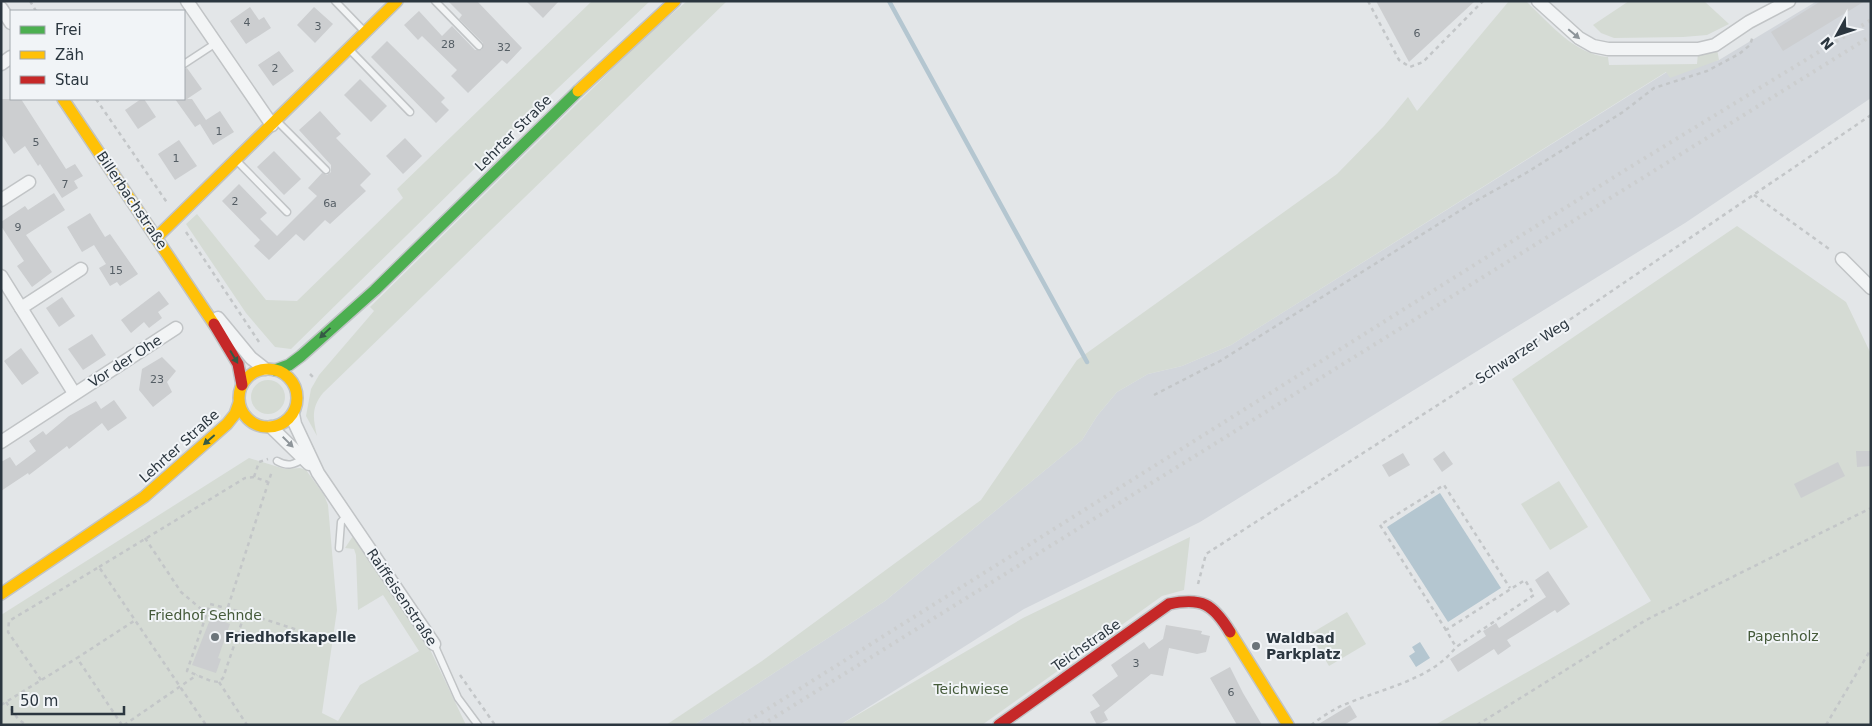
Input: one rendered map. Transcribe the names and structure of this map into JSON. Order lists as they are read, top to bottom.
{
  "streets": {
    "main road": ["Lehrter Straße", "Billerbachstraße", "Teichstraße"],
    "street": ["Vor der Ohe", "Raiffeisenstraße"],
    "path": ["Schwarzer Weg"]
  },
  "crossings": [
    ["Lehrter Straße", "Billerbachstraße"],
    ["Lehrter Straße", "Raiffeisenstraße"],
    ["Billerbachstraße", "Raiffeisenstraße"],
    ["Schwarzer Weg", "Teichstraße"]
  ],
  "parks": ["Friedhof Sehnde", "Papenholz", "Teichwiese"],
  "places": ["Friedhofskapelle", "Waldbad Parkplatz"],
  "house_numbers": [
    "4",
    "3",
    "6",
    "28",
    "32",
    "2",
    "1",
    "5",
    "1",
    "7",
    "2",
    "6a",
    "9",
    "15",
    "23",
    "3",
    "6"
  ],
  "legend": ["Frei", "Zäh", "Stau"],
  "scale_bar": "50 m",
  "north": "bottom left"
}
